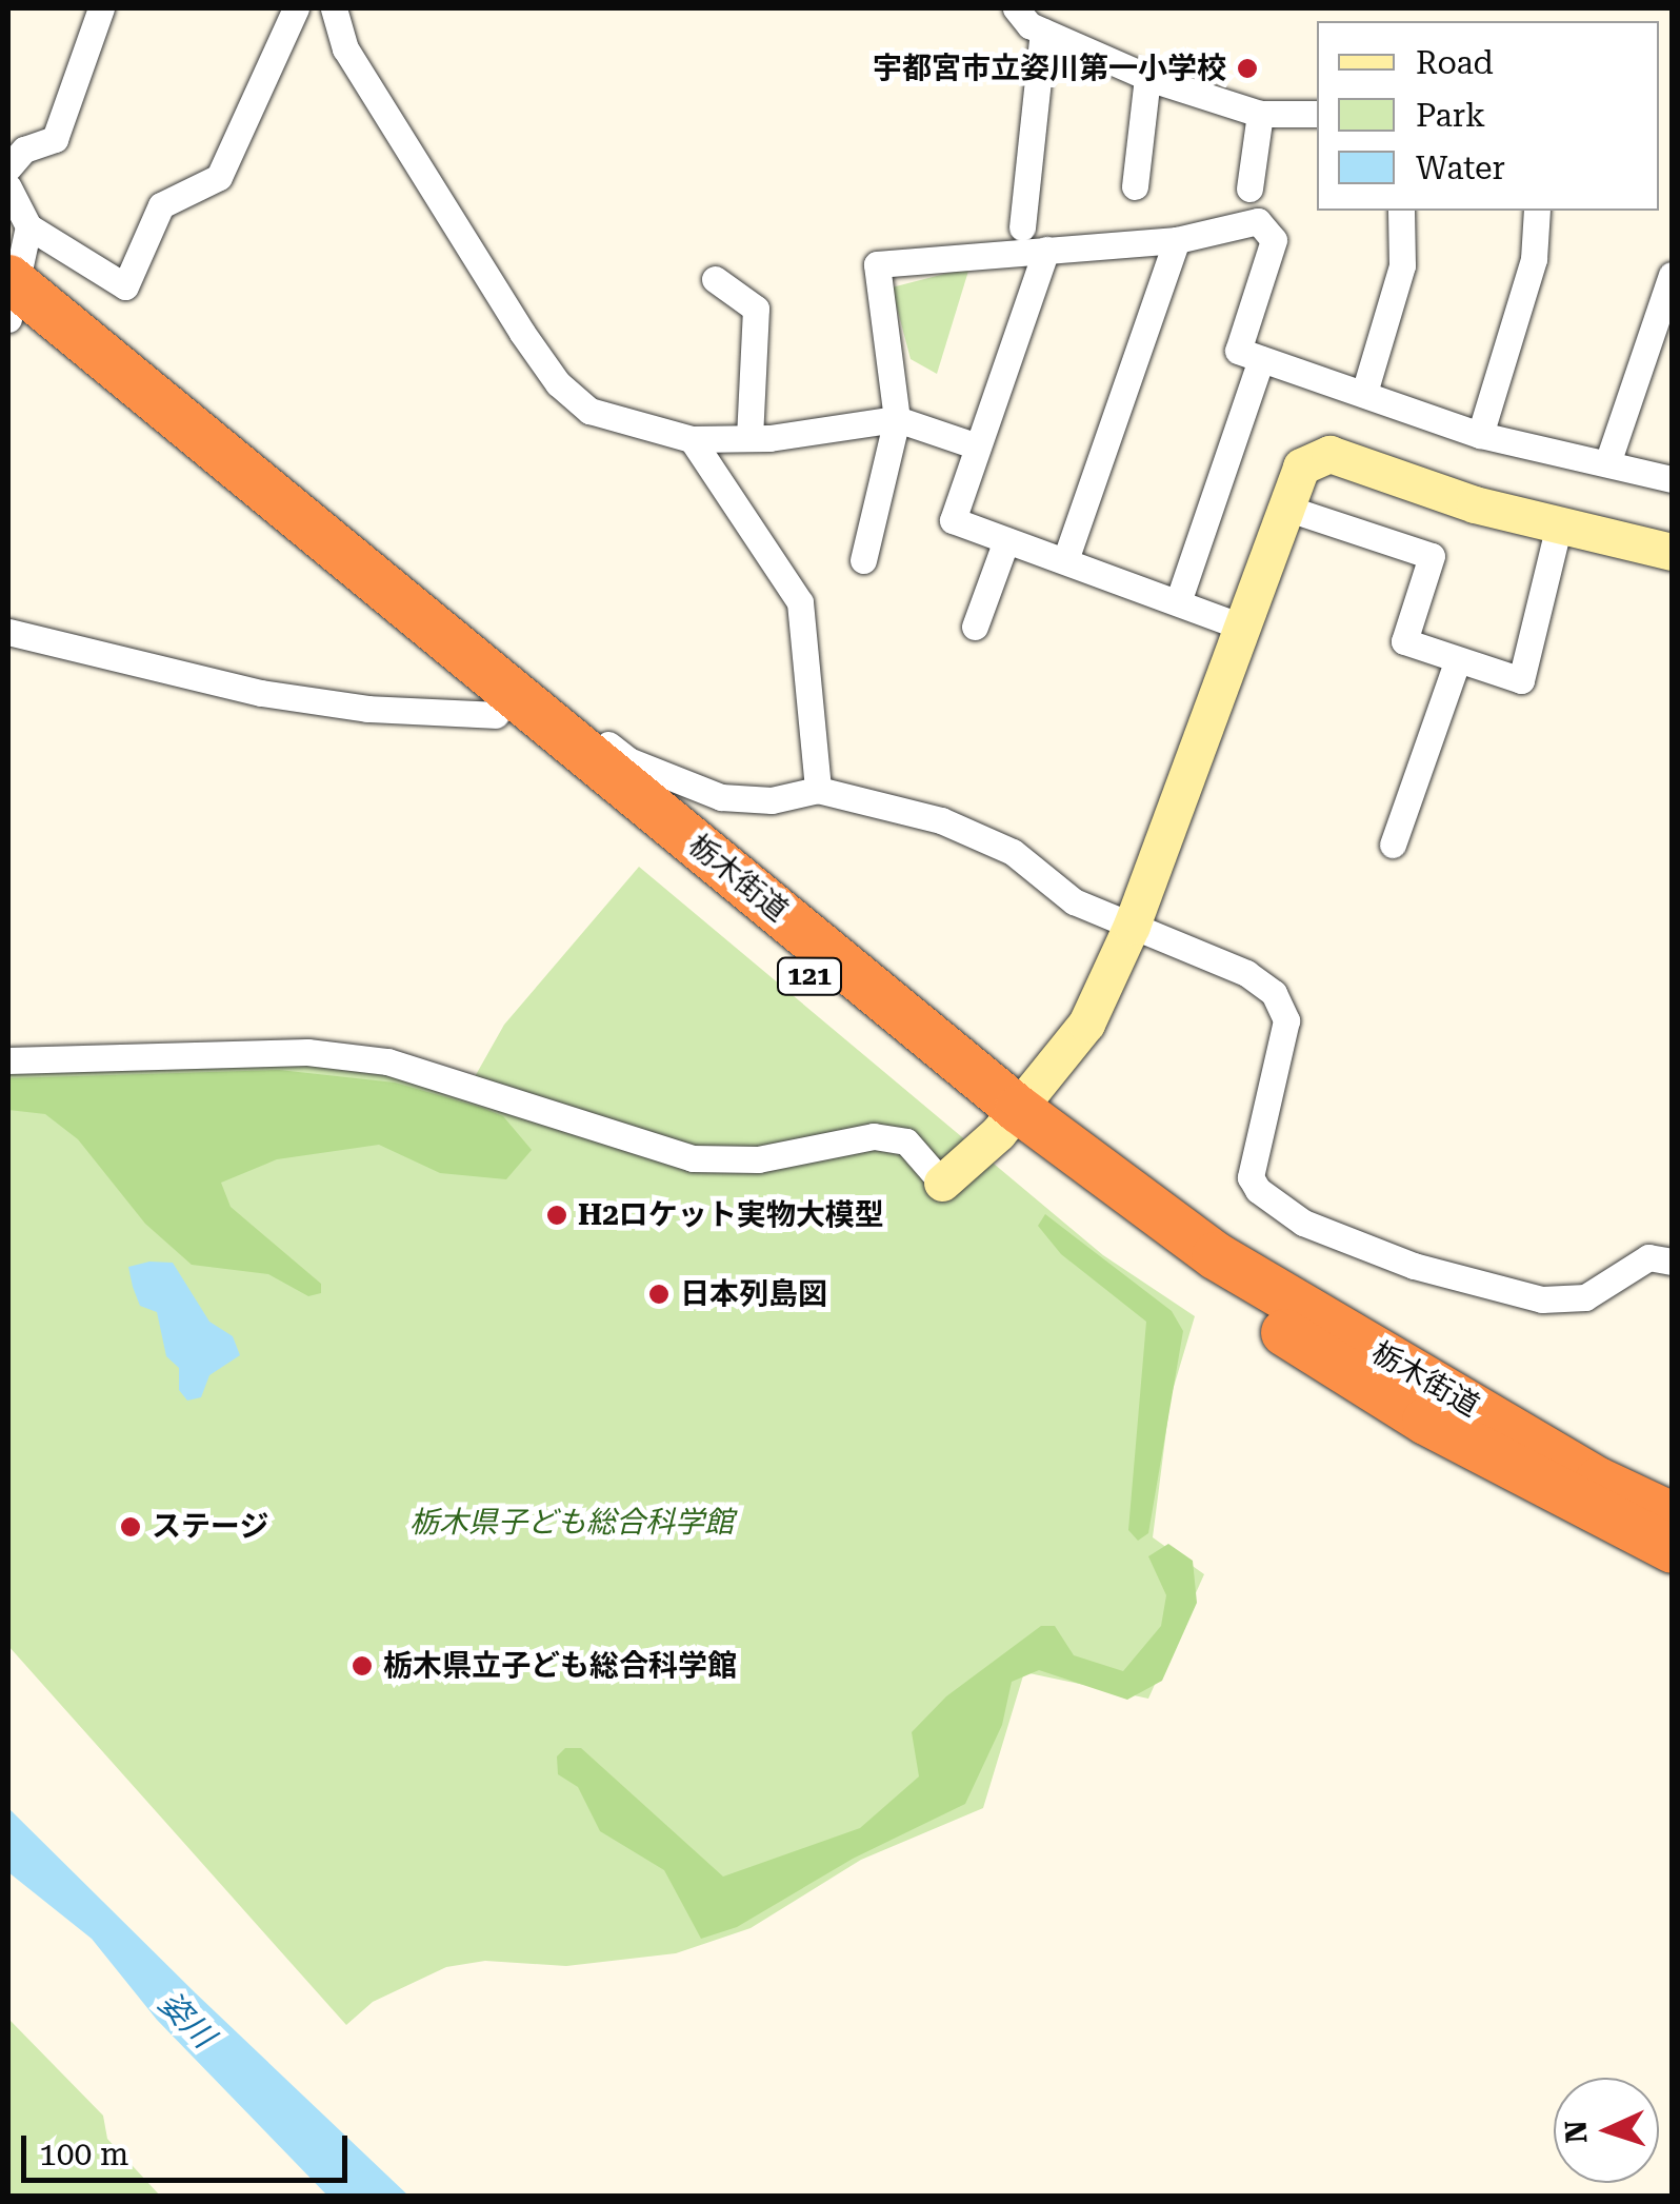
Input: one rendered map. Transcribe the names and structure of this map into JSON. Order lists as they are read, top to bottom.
{
  "streets": {
    "highway": ["栃木街道", "121"]
  },
  "water": ["姿川"],
  "parks": ["栃木県子ども総合科学館"],
  "places": [
    "宇都宮市立姿川第一小学校",
    "H2ロケット実物大模型",
    "日本列島図",
    "ステージ",
    "栃木県立子ども総合科学館"
  ],
  "legend": ["Road", "Park", "Water"],
  "scale_bar": "100 m",
  "north": "left"
}
